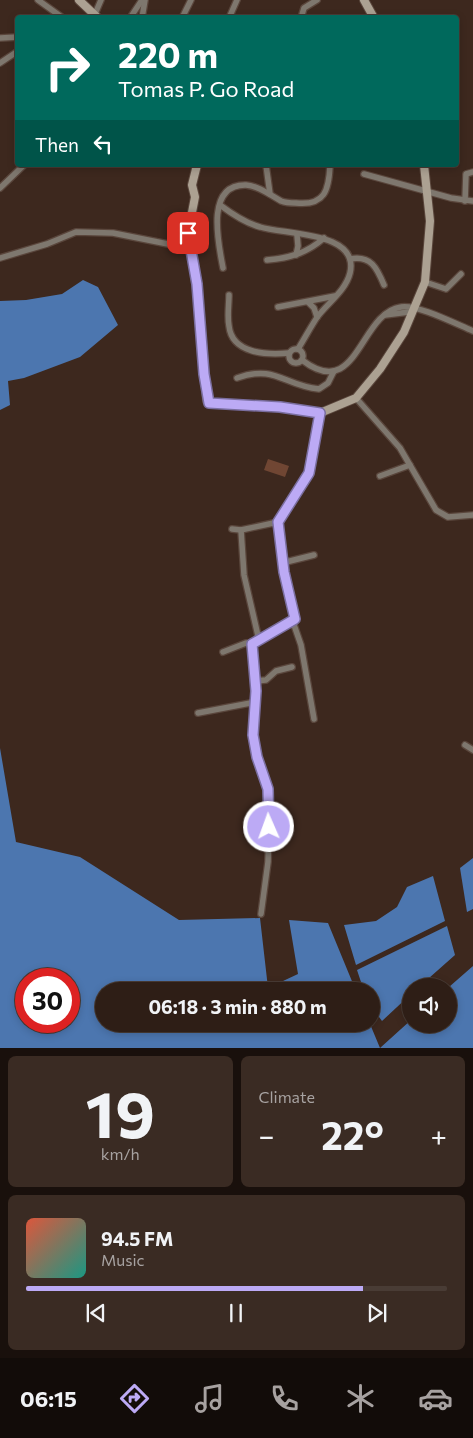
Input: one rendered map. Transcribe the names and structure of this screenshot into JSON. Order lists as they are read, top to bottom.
{
  "page": {
    "turn": ["220 m", "Tomas P. Go Road"],
    "then": "Then",
    "limit": "30",
    "trip": "06:18 · 3 min · 880 m",
    "tile": [
      ["19", "km/h"],
      "Climate"
    ],
    "heat": ["−", "22°", "+"],
    "song": ["94.5 FM", "Music"],
    "tabs": "06:15"
  }
}
